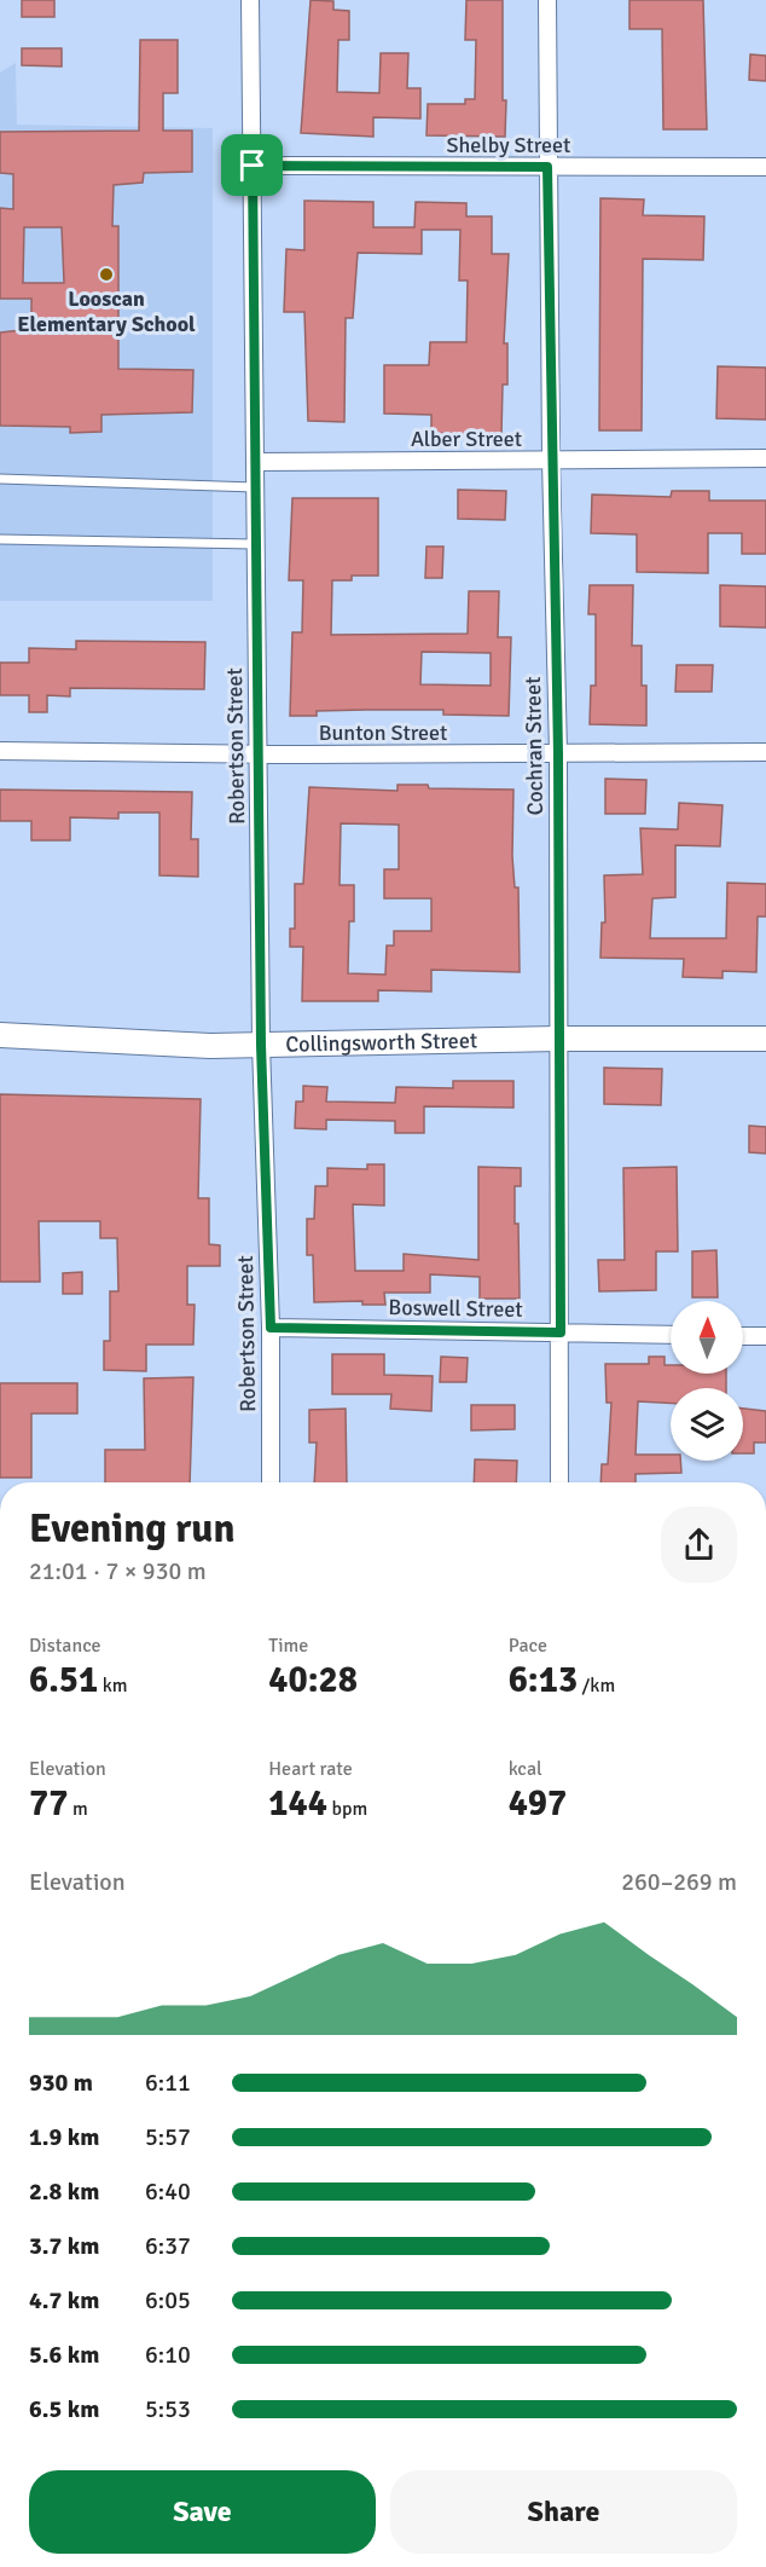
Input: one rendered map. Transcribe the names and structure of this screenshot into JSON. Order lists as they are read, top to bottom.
{
  "streets": {
    "main road": ["Collingsworth Street"],
    "street": [
      "Shelby Street",
      "Alber Street",
      "Bunton Street",
      "Robertson Street",
      "Cochran Street",
      "Boswell Street"
    ]
  },
  "crossings": [
    ["Shelby Street", "Robertson Street"],
    ["Shelby Street", "Cochran Street"],
    ["Alber Street", "Robertson Street"],
    ["Alber Street", "Cochran Street"],
    ["Bunton Street", "Robertson Street"],
    ["Bunton Street", "Cochran Street"],
    ["Robertson Street", "Collingsworth Street"],
    ["Robertson Street", "Boswell Street"],
    ["Cochran Street", "Collingsworth Street"],
    ["Cochran Street", "Boswell Street"]
  ],
  "places": ["Looscan Elementary School"],
  "north": "top",
  "page": {
    "heading": ["Evening run", "21:01 · 7 × 930 m"],
    "stats": [
      ["Distance", "6.51 km"],
      ["Time", "40:28"],
      ["Pace", "6:13 /km"],
      ["Elevation", "77 m"],
      ["Heart rate", "144 bpm"],
      ["kcal", "497"]
    ],
    "chart": ["Elevation", "260–269 m"],
    "list": [
      {
        "name": "930 m",
        "note": "6:11"
      },
      {
        "name": "1.9 km",
        "note": "5:57"
      },
      {
        "name": "2.8 km",
        "note": "6:40"
      },
      {
        "name": "3.7 km",
        "note": "6:37"
      },
      {
        "name": "4.7 km",
        "note": "6:05"
      },
      {
        "name": "5.6 km",
        "note": "6:10"
      },
      {
        "name": "6.5 km",
        "note": "5:53"
      }
    ],
    "buttons": ["Save", "Share"]
  }
}
